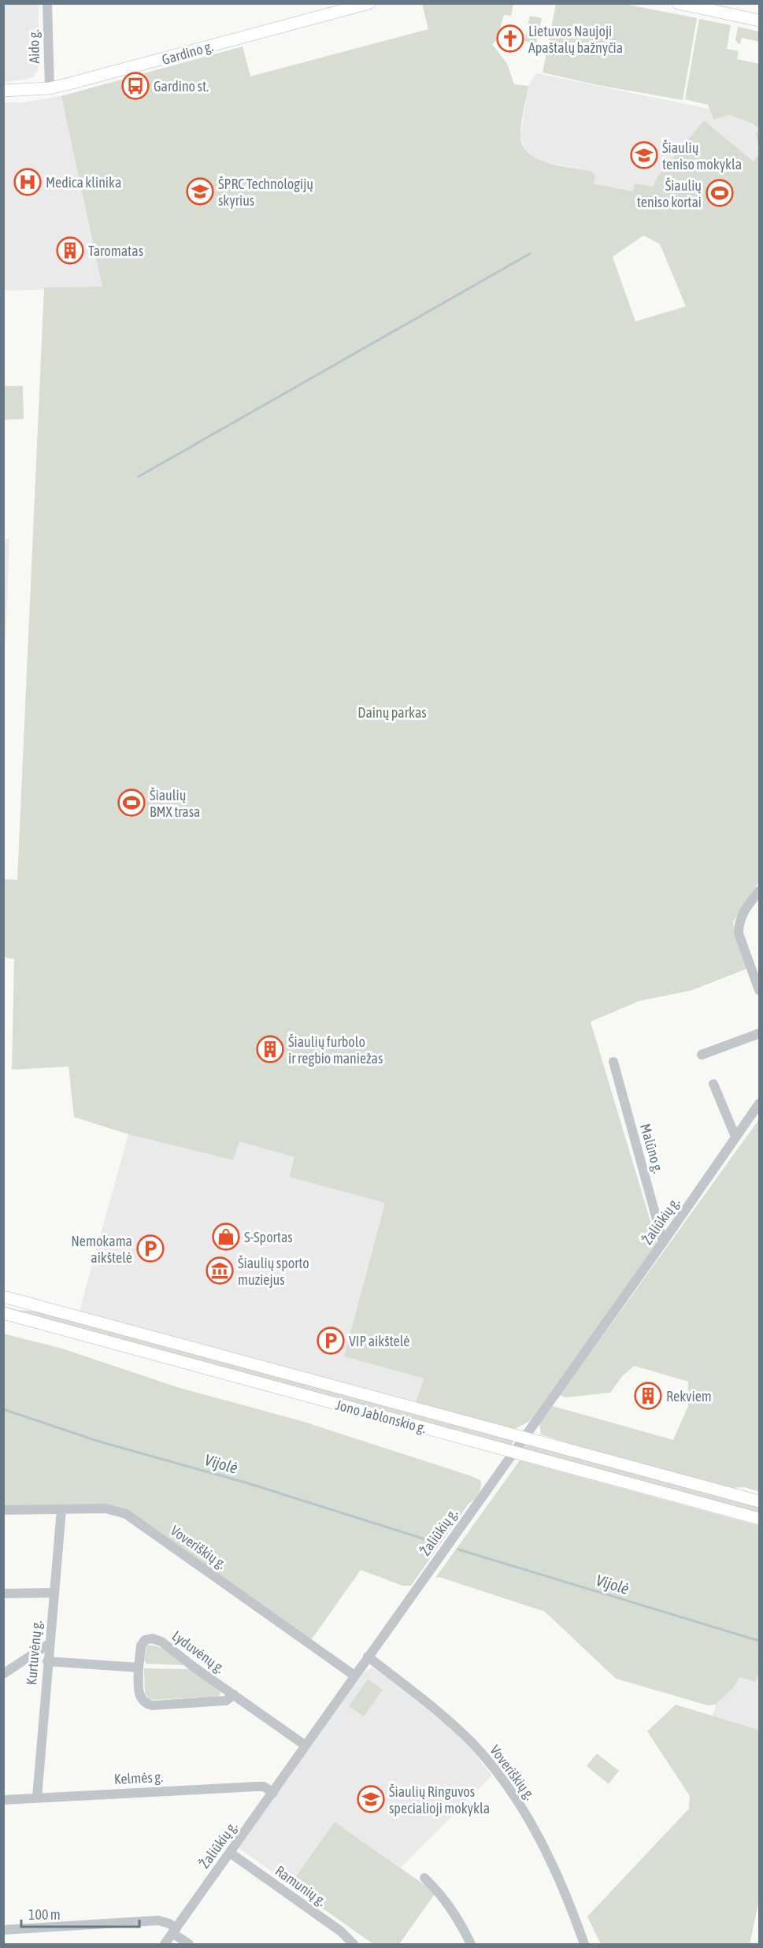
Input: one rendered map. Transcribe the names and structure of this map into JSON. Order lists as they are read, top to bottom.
{
  "streets": {
    "main road": ["Gardino g.", "Jono Jablonskio g."],
    "street": [
      "Aido g.",
      "Malūno g.",
      "Žaliūkių g.",
      "Voveriškių g.",
      "Lyduvėnų g.",
      "Kurtuvėnų g.",
      "Kelmės g.",
      "Ramunių g."
    ]
  },
  "crossings": [
    ["Aido g.", "Gardino g."],
    ["Malūno g.", "Žaliūkių g."],
    ["Žaliūkių g.", "Jono Jablonskio g."],
    ["Žaliūkių g.", "Voveriškių g."],
    ["Žaliūkių g.", "Lyduvėnų g."],
    ["Žaliūkių g.", "Kelmės g."],
    ["Žaliūkių g.", "Ramunių g."],
    ["Voveriškių g.", "Kurtuvėnų g."],
    ["Kurtuvėnų g.", "Kelmės g."]
  ],
  "water": ["Vijolė"],
  "parks": ["Dainų parkas"],
  "places": {
    "church": ["Lietuvos Naujoji Apaštalų bažnyčia"],
    "bus stop": ["Gardino st."],
    "school or university": ["Šiaulių teniso mokykla", "ŠPRC Technologijų skyrius", "Šiaulių Ringuvos specialioji mokykla"],
    "hospital": ["Medica klinika"],
    "sports": ["Šiaulių teniso kortai", "Šiaulių BMX trasa"],
    "building": ["Taromatas", "Šiaulių furbolo ir regbio maniežas", "Rekviem"],
    "shop": ["S-Sportas"],
    "parking": ["Nemokama aikštelė", "VIP aikštelė"],
    "museum": ["Šiaulių sporto muziejus"]
  },
  "scale_bar": "100 m"
}
